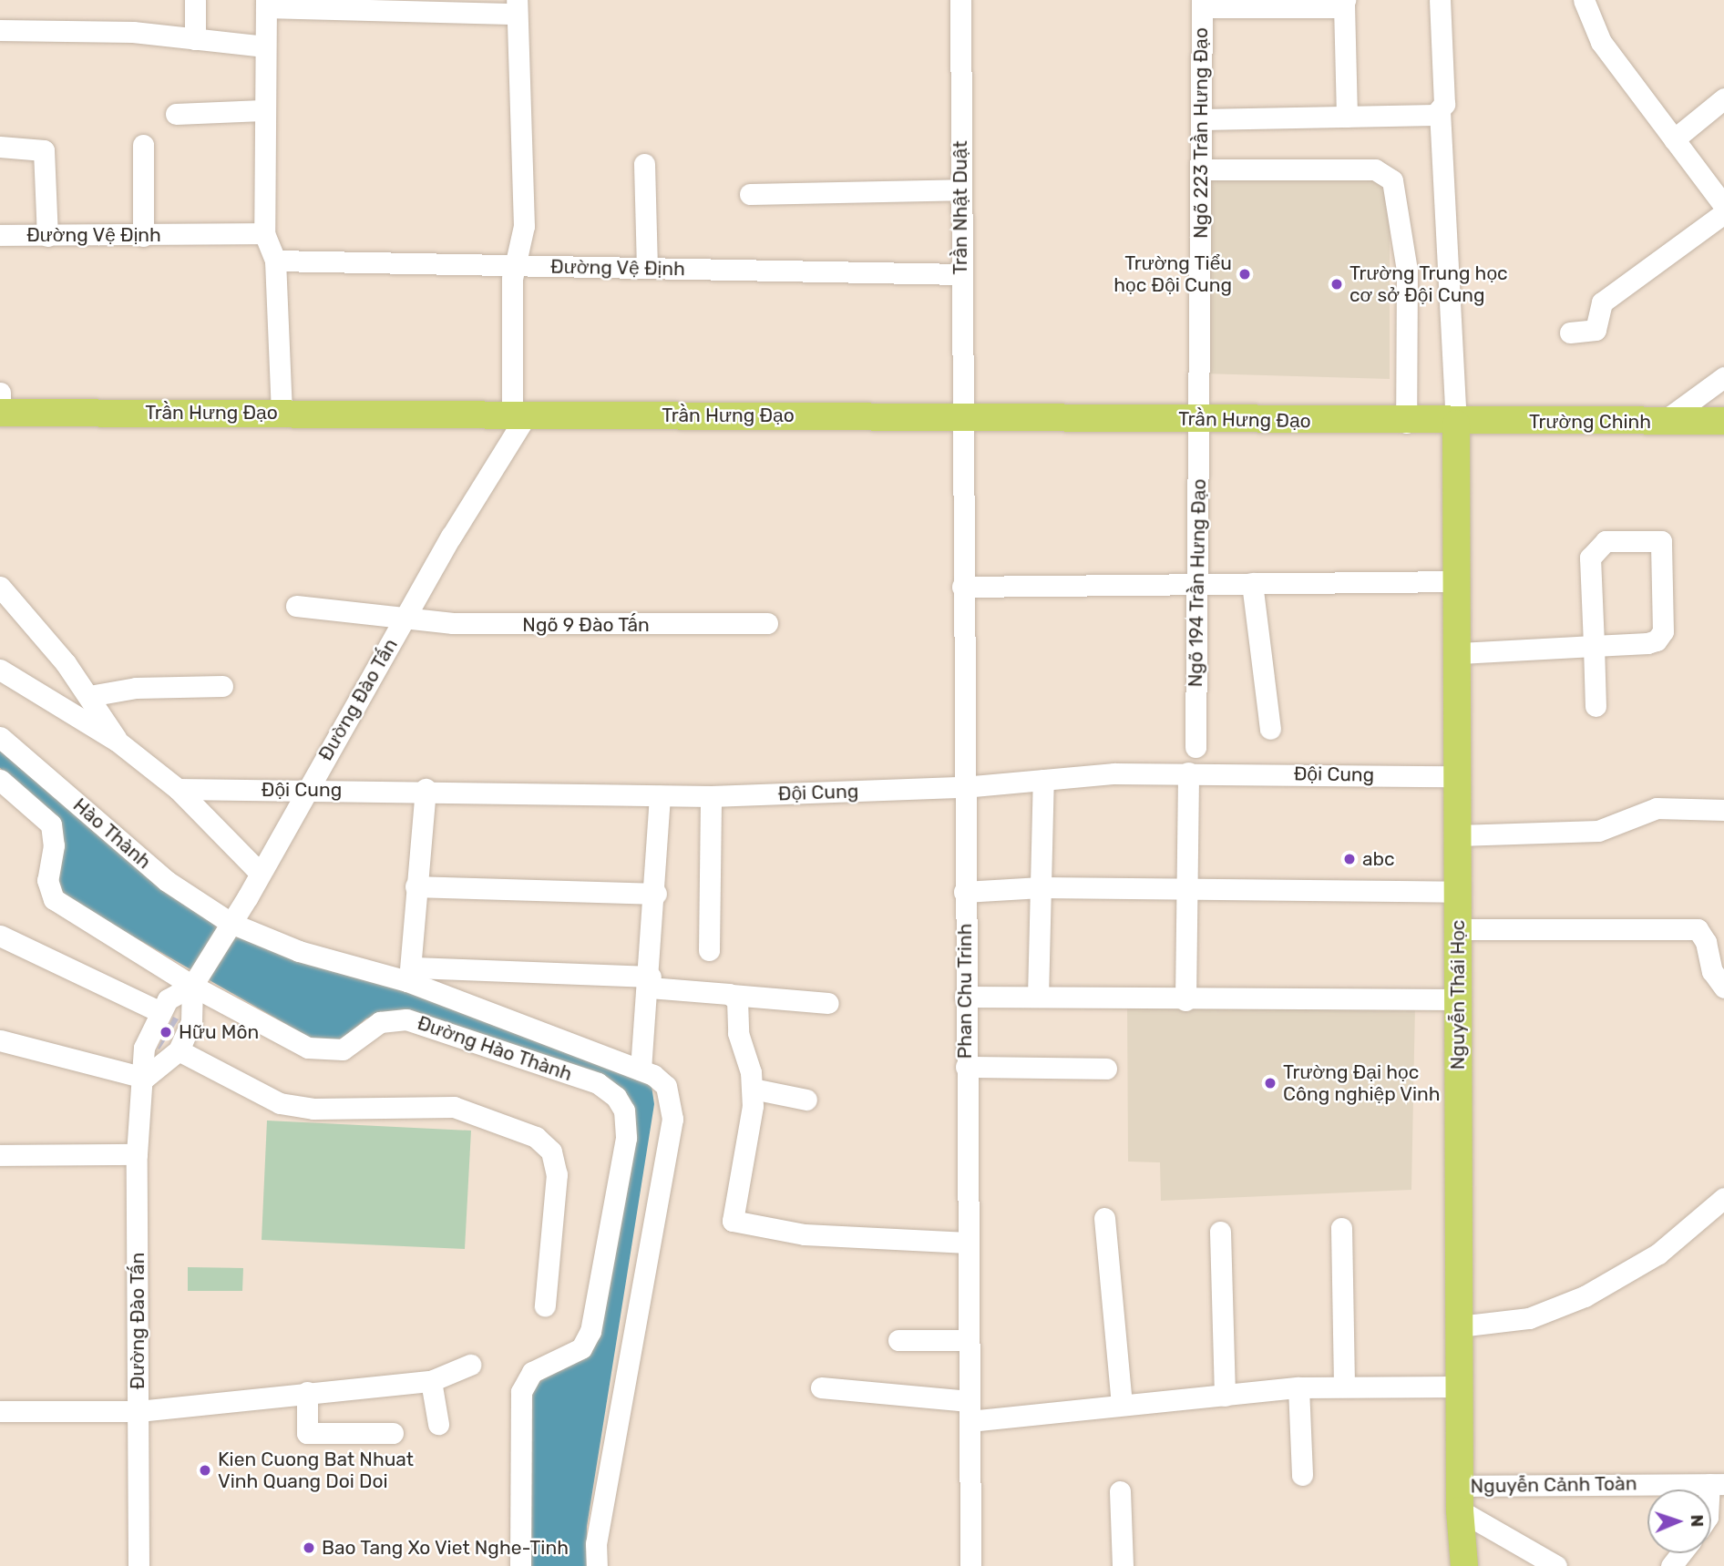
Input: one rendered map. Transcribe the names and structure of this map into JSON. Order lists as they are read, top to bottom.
{
  "streets": {
    "main road": ["Trần Hưng Đạo", "Trường Chinh", "Nguyễn Thái Học"],
    "street": [
      "Ngõ 223 Trần Hưng Đạo",
      "Trần Nhật Duật",
      "Đường Vệ Định",
      "Ngõ 194 Trần Hưng Đạo",
      "Ngõ 9 Đào Tấn",
      "Đường Đào Tấn",
      "Đội Cung",
      "Hào Thành",
      "Phan Chu Trinh",
      "Đường Hào Thành",
      "Nguyễn Cảnh Toàn"
    ]
  },
  "crossings": [
    ["Ngõ 223 Trần Hưng Đạo", "Trần Hưng Đạo"],
    ["Ngõ 223 Trần Hưng Đạo", "Ngõ 194 Trần Hưng Đạo"],
    ["Trần Nhật Duật", "Đường Vệ Định"],
    ["Trần Nhật Duật", "Trần Hưng Đạo"],
    ["Trần Nhật Duật", "Phan Chu Trinh"],
    ["Trần Hưng Đạo", "Trường Chinh"],
    ["Trần Hưng Đạo", "Ngõ 194 Trần Hưng Đạo"],
    ["Trần Hưng Đạo", "Đường Đào Tấn"],
    ["Trần Hưng Đạo", "Phan Chu Trinh"],
    ["Trần Hưng Đạo", "Nguyễn Thái Học"],
    ["Trường Chinh", "Nguyễn Thái Học"],
    ["Ngõ 9 Đào Tấn", "Đường Đào Tấn"],
    ["Đường Đào Tấn", "Đội Cung"],
    ["Đường Đào Tấn", "Hào Thành"],
    ["Đường Đào Tấn", "Đường Hào Thành"],
    ["Đội Cung", "Phan Chu Trinh"],
    ["Đội Cung", "Nguyễn Thái Học"],
    ["Nguyễn Thái Học", "Nguyễn Cảnh Toàn"]
  ],
  "places": [
    "Trường Tiểu học Đội Cung",
    "Trường Trung học cơ sở Đội Cung",
    "abc",
    "Hữu Môn",
    "Trường Đại học Công nghiệp Vinh",
    "Kien Cuong Bat Nhuat Vinh Quang Doi Doi",
    "Bao Tang Xo Viet Nghe-Tinh"
  ],
  "north": "right"
}
